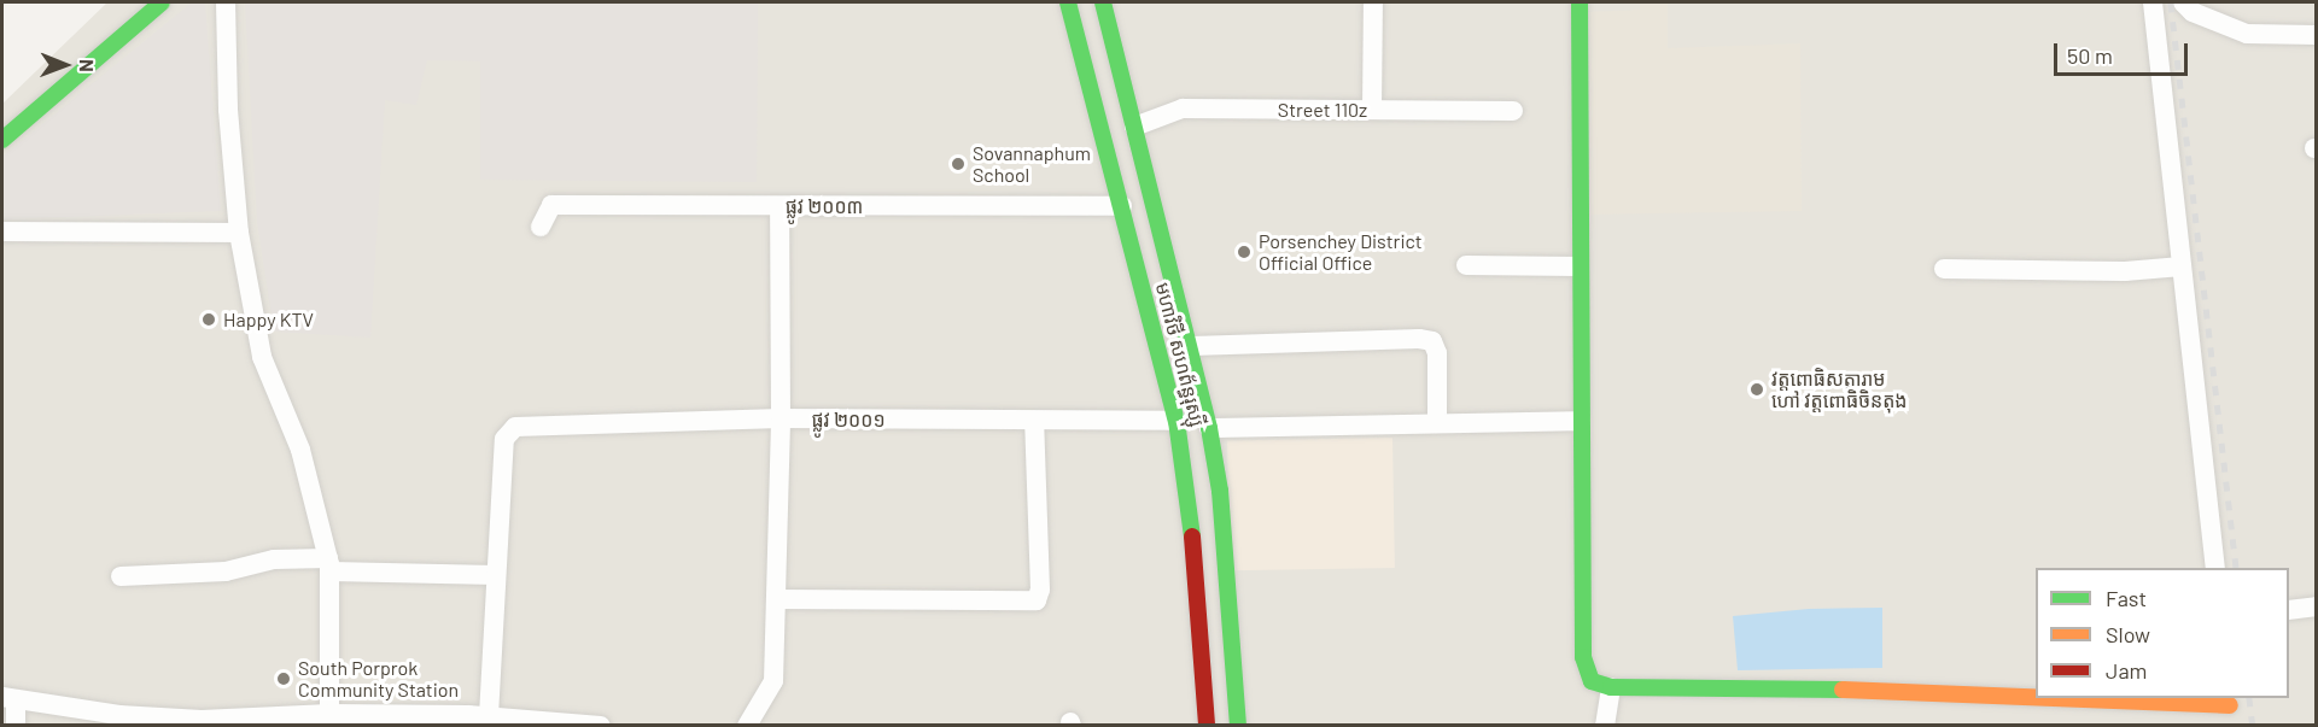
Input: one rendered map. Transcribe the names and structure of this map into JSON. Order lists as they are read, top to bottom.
{
  "streets": {
    "main road": ["មហាវិថី សហព័ន្ធរុស្ស៊ី"],
    "street": ["Street 110z", "ផ្លូវ ២០០៣", "ផ្លូវ ២០០១"]
  },
  "crossings": [
    ["Street 110z", "មហាវិថី សហព័ន្ធរុស្ស៊ី"],
    ["ផ្លូវ ២០០៣", "មហាវិថី សហព័ន្ធរុស្ស៊ី"],
    ["មហាវិថី សហព័ន្ធរុស្ស៊ី", "ផ្លូវ ២០០១"]
  ],
  "places": [
    "Sovannaphum School",
    "Porsenchey District Official Office",
    "Happy KTV",
    "វត្តពោធិសត្តារាម ហៅ វត្តពោធិចិនតុង",
    "South Porprok Community Station"
  ],
  "legend": ["Fast", "Slow", "Jam"],
  "scale_bar": "50 m",
  "north": "right"
}
